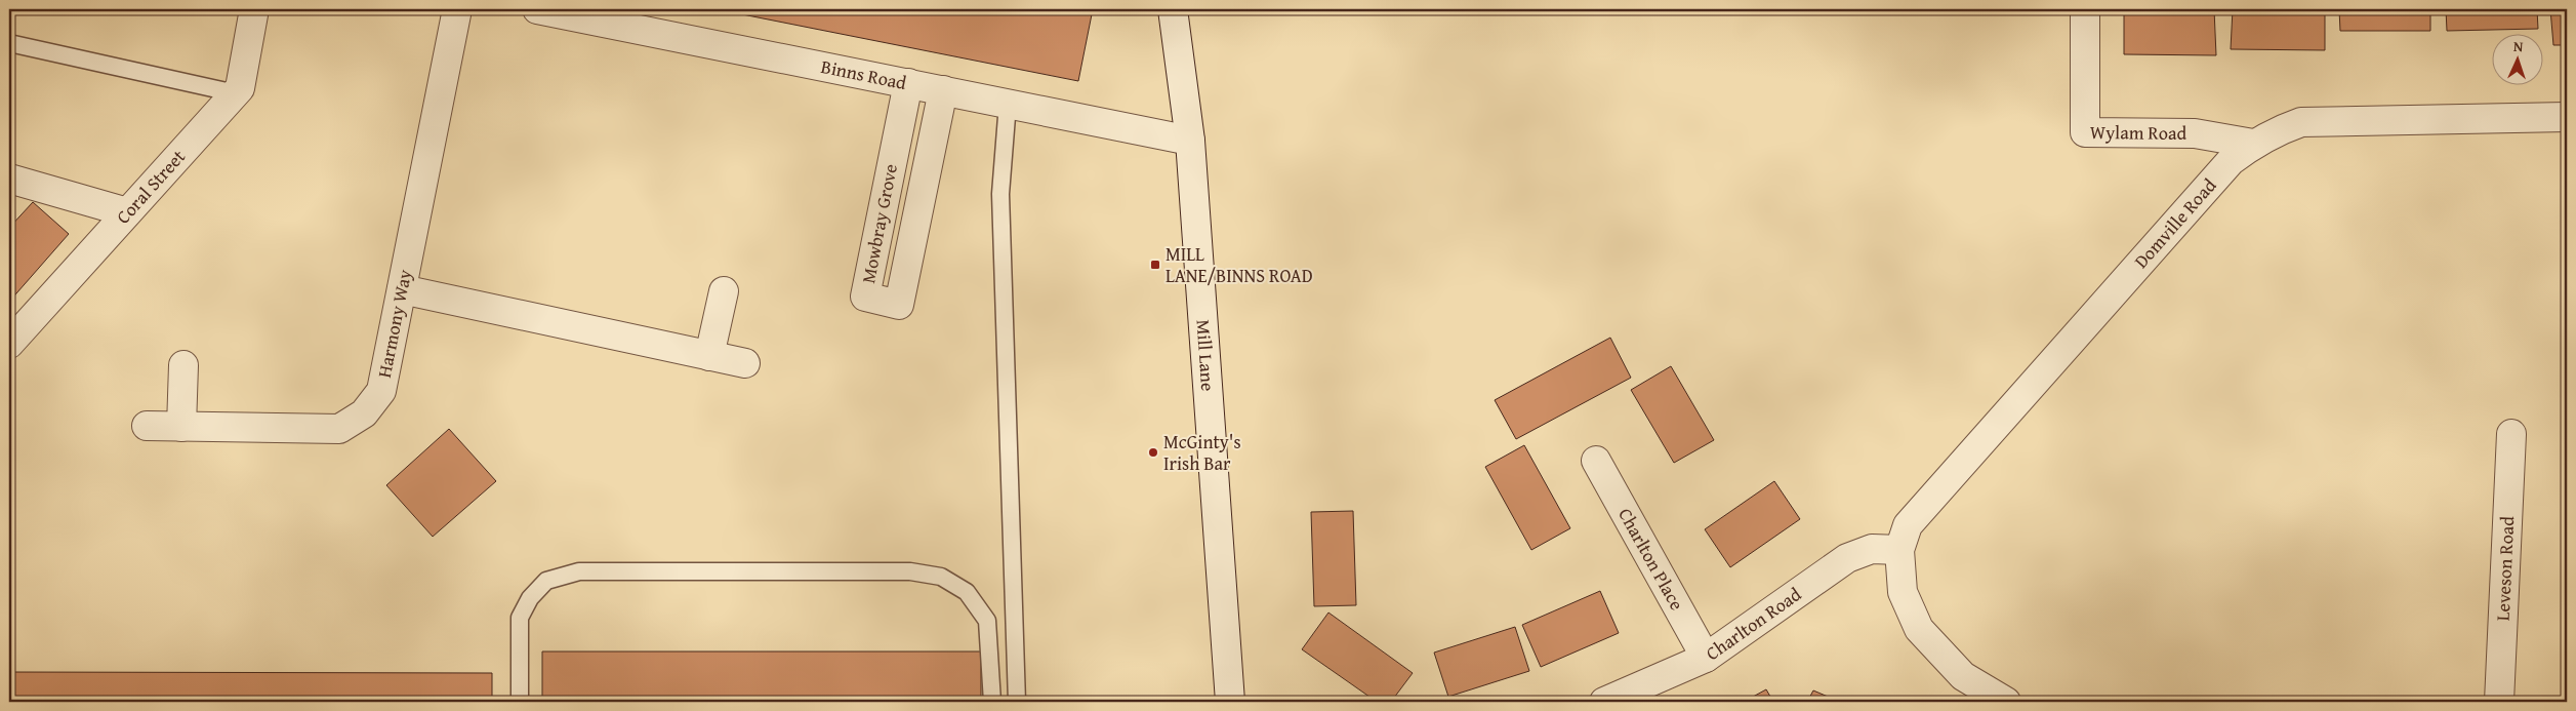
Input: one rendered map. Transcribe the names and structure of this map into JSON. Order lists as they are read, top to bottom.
{
  "streets": {
    "street": [
      "Binns Road",
      "Wylam Road",
      "Coral Street",
      "Domville Road",
      "Mowbray Grove",
      "Harmony Way",
      "Mill Lane",
      "Charlton Place",
      "Leveson Road",
      "Charlton Road"
    ]
  },
  "crossings": [
    ["Binns Road", "Mowbray Grove"],
    ["Binns Road", "Mill Lane"],
    ["Wylam Road", "Domville Road"],
    ["Domville Road", "Charlton Road"],
    ["Charlton Place", "Charlton Road"]
  ],
  "places": {
    "transit": ["MILL LANE/BINNS ROAD"],
    "other": ["McGinty's Irish Bar"]
  },
  "north": "top"
}
